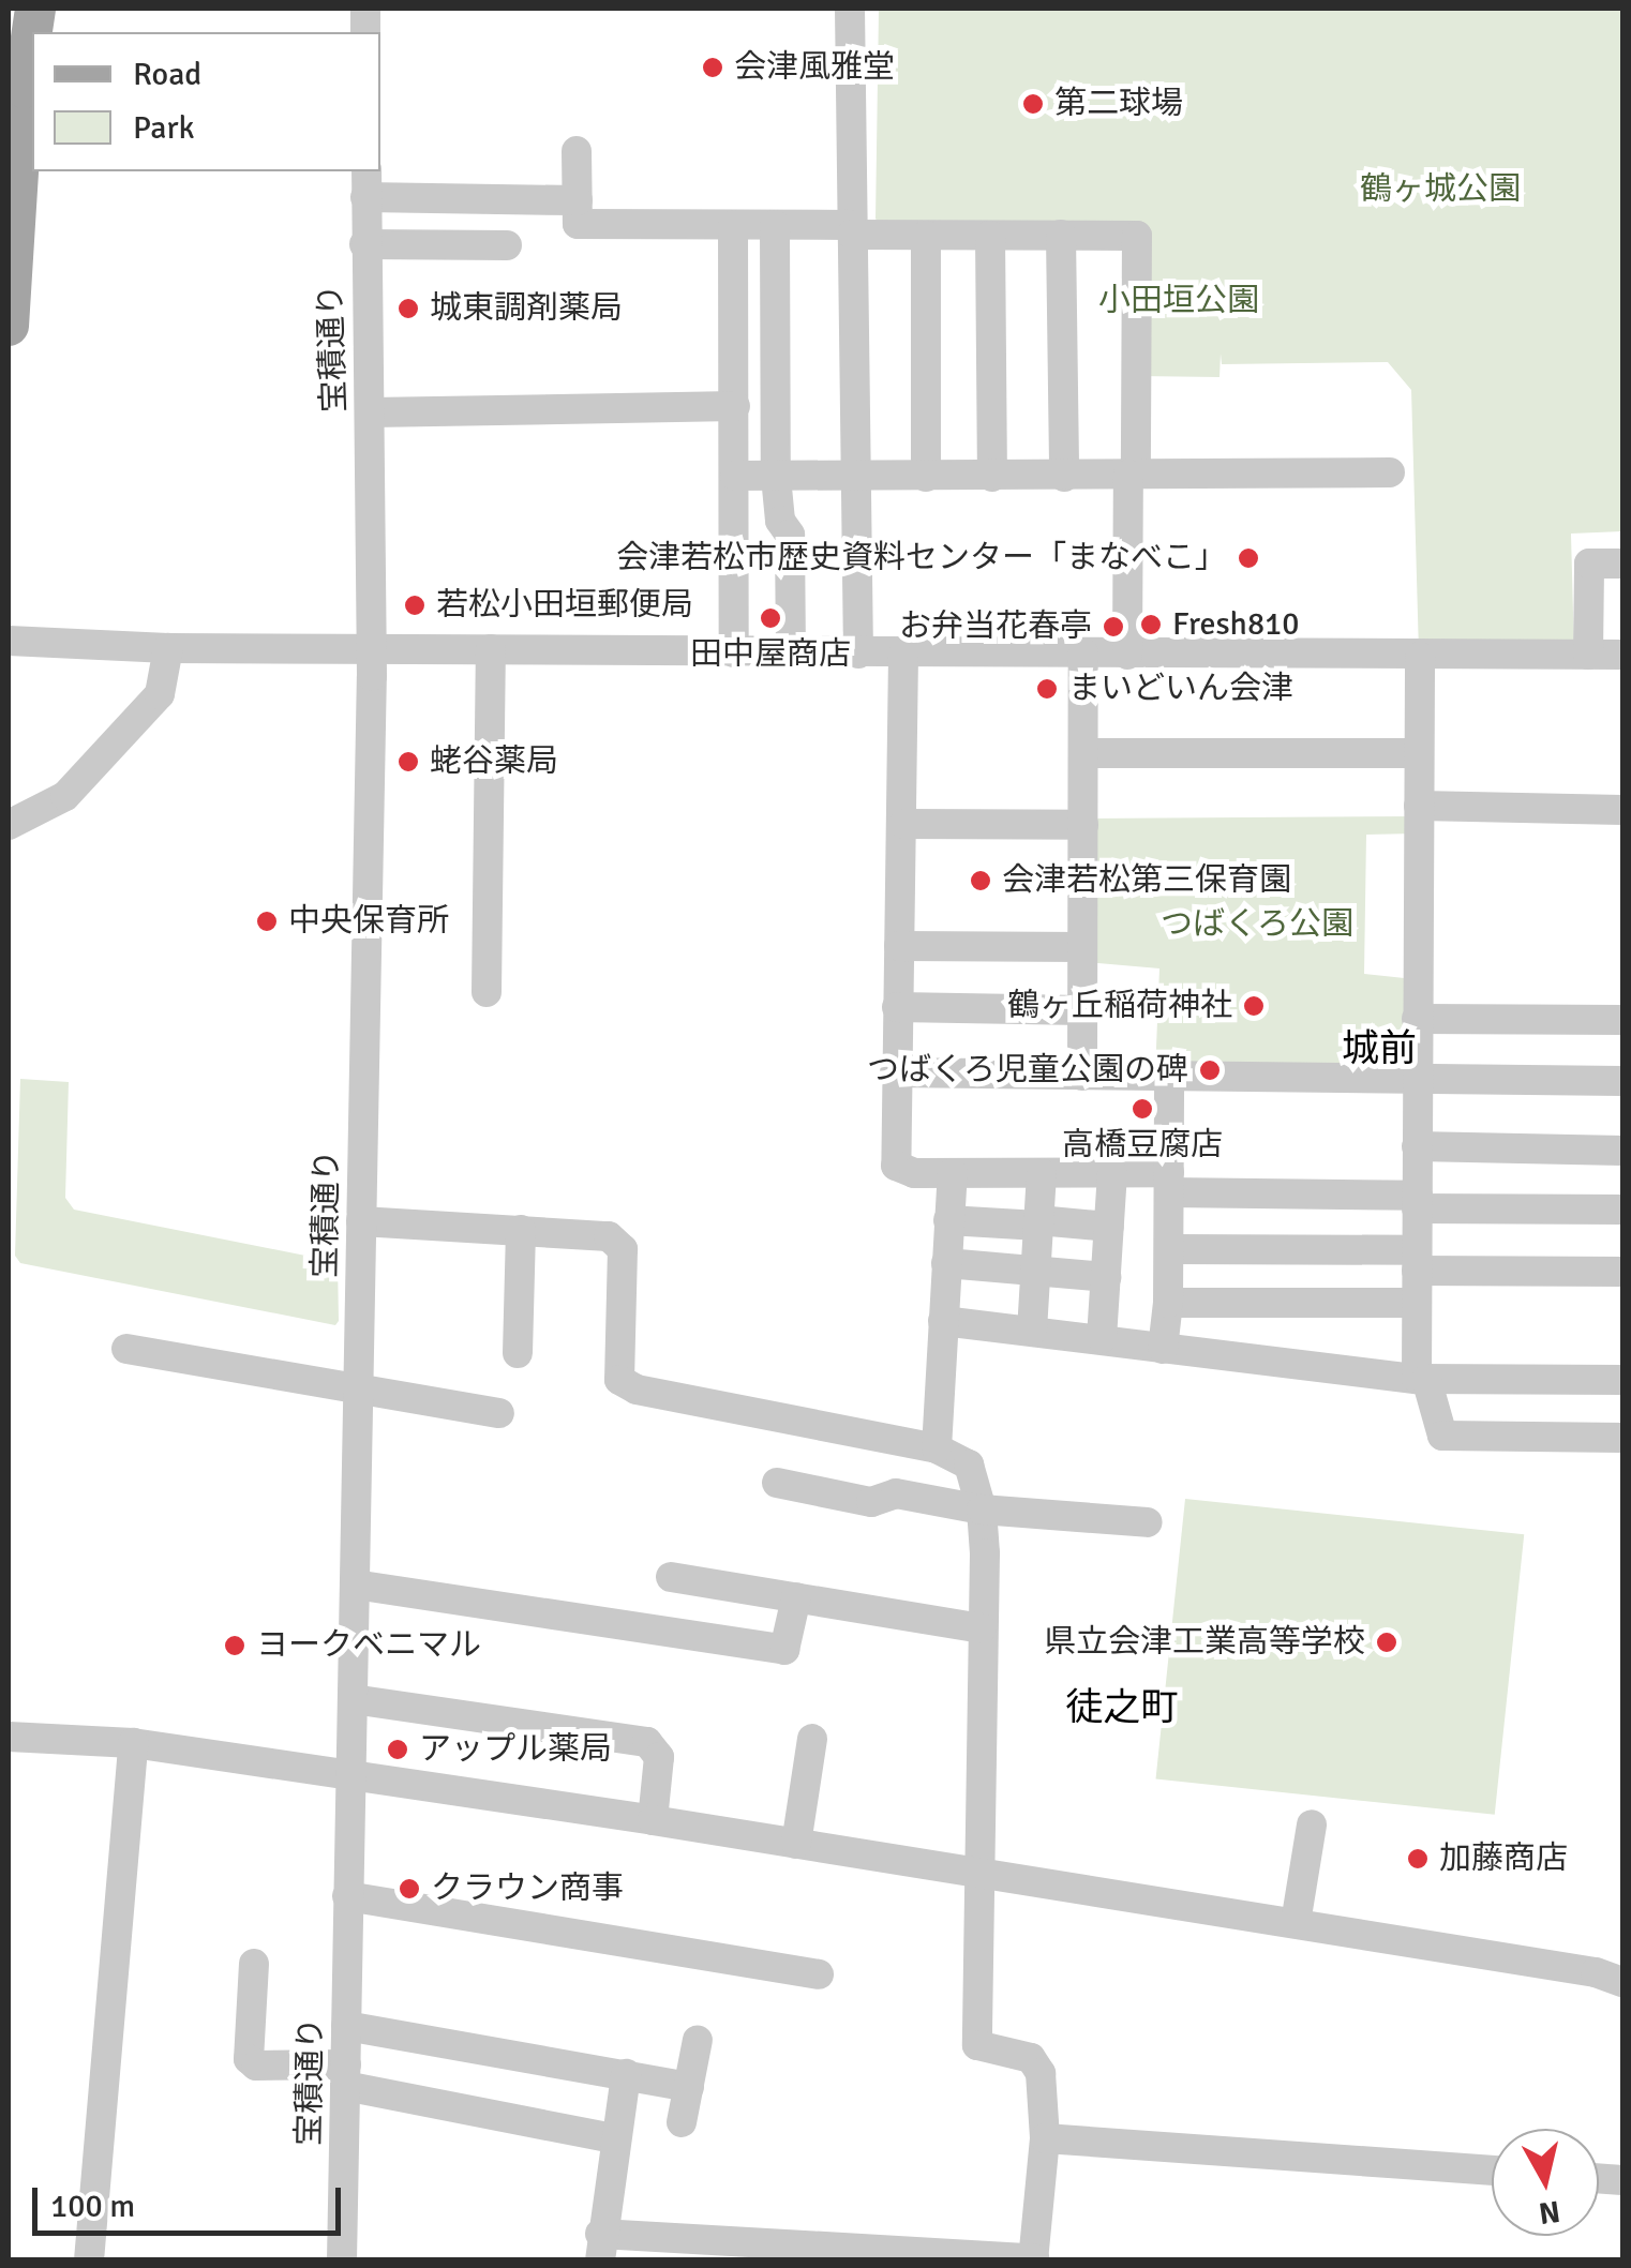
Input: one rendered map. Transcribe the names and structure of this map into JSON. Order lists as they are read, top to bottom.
{
  "streets": {
    "street": ["宝積通り"]
  },
  "districts": ["城前", "徒之町"],
  "parks": ["鶴ヶ城公園", "小田垣公園", "つばくろ公園"],
  "places": [
    "会津風雅堂",
    "第二球場",
    "城東調剤薬局",
    "会津若松市歴史資料センター「まなべこ」",
    "若松小田垣郵便局",
    "田中屋商店",
    "Fresh810",
    "お弁当花春亭",
    "まいどいん会津",
    "蛯谷薬局",
    "会津若松第三保育園",
    "中央保育所",
    "鶴ヶ丘稲荷神社",
    "つばくろ児童公園の碑",
    "高橋豆腐店",
    "県立会津工業高等学校",
    "ヨークベニマル",
    "アップル薬局",
    "加藤商店",
    "クラウン商事"
  ],
  "legend": ["Road", "Park"],
  "scale_bar": "100 m",
  "north": "bottom"
}
